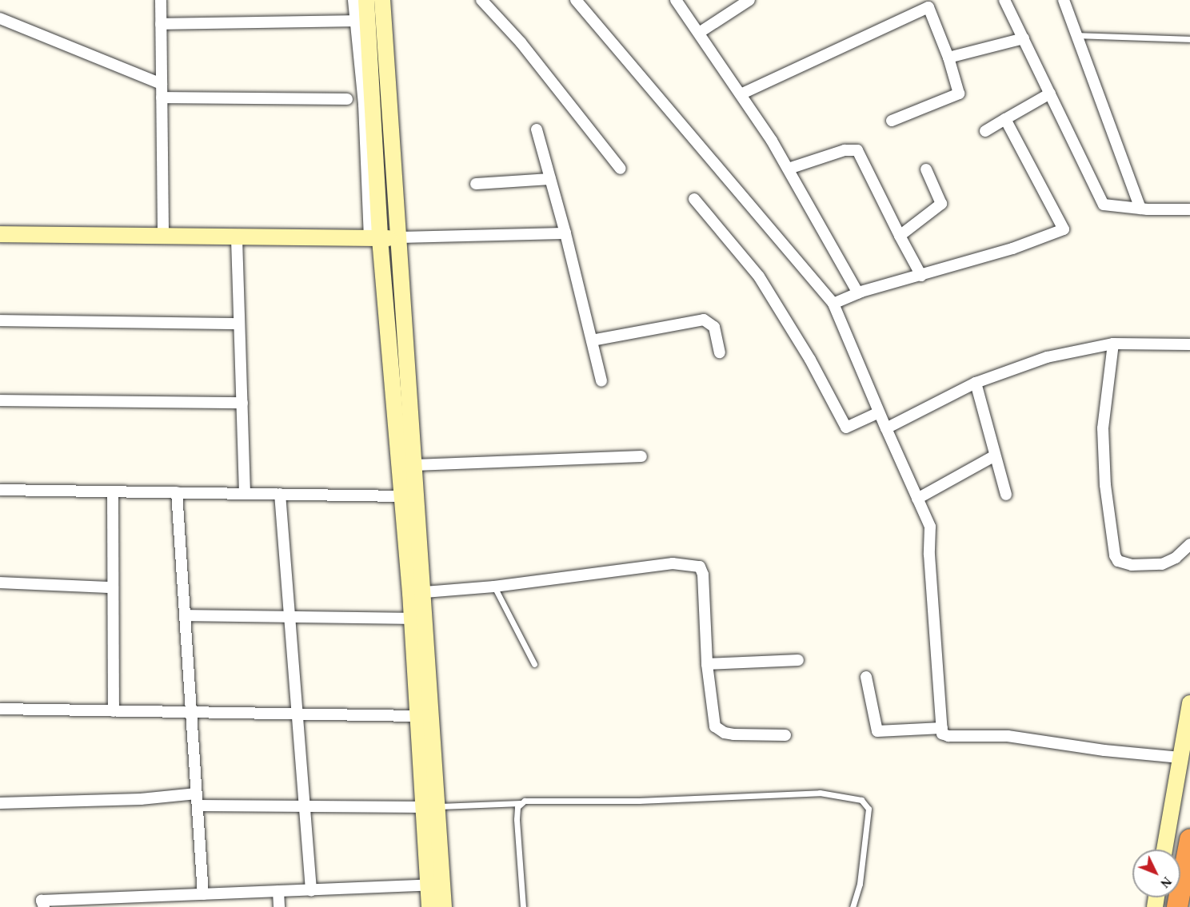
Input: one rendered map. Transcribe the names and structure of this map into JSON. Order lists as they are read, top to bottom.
{
  "north": "bottom right"
}
